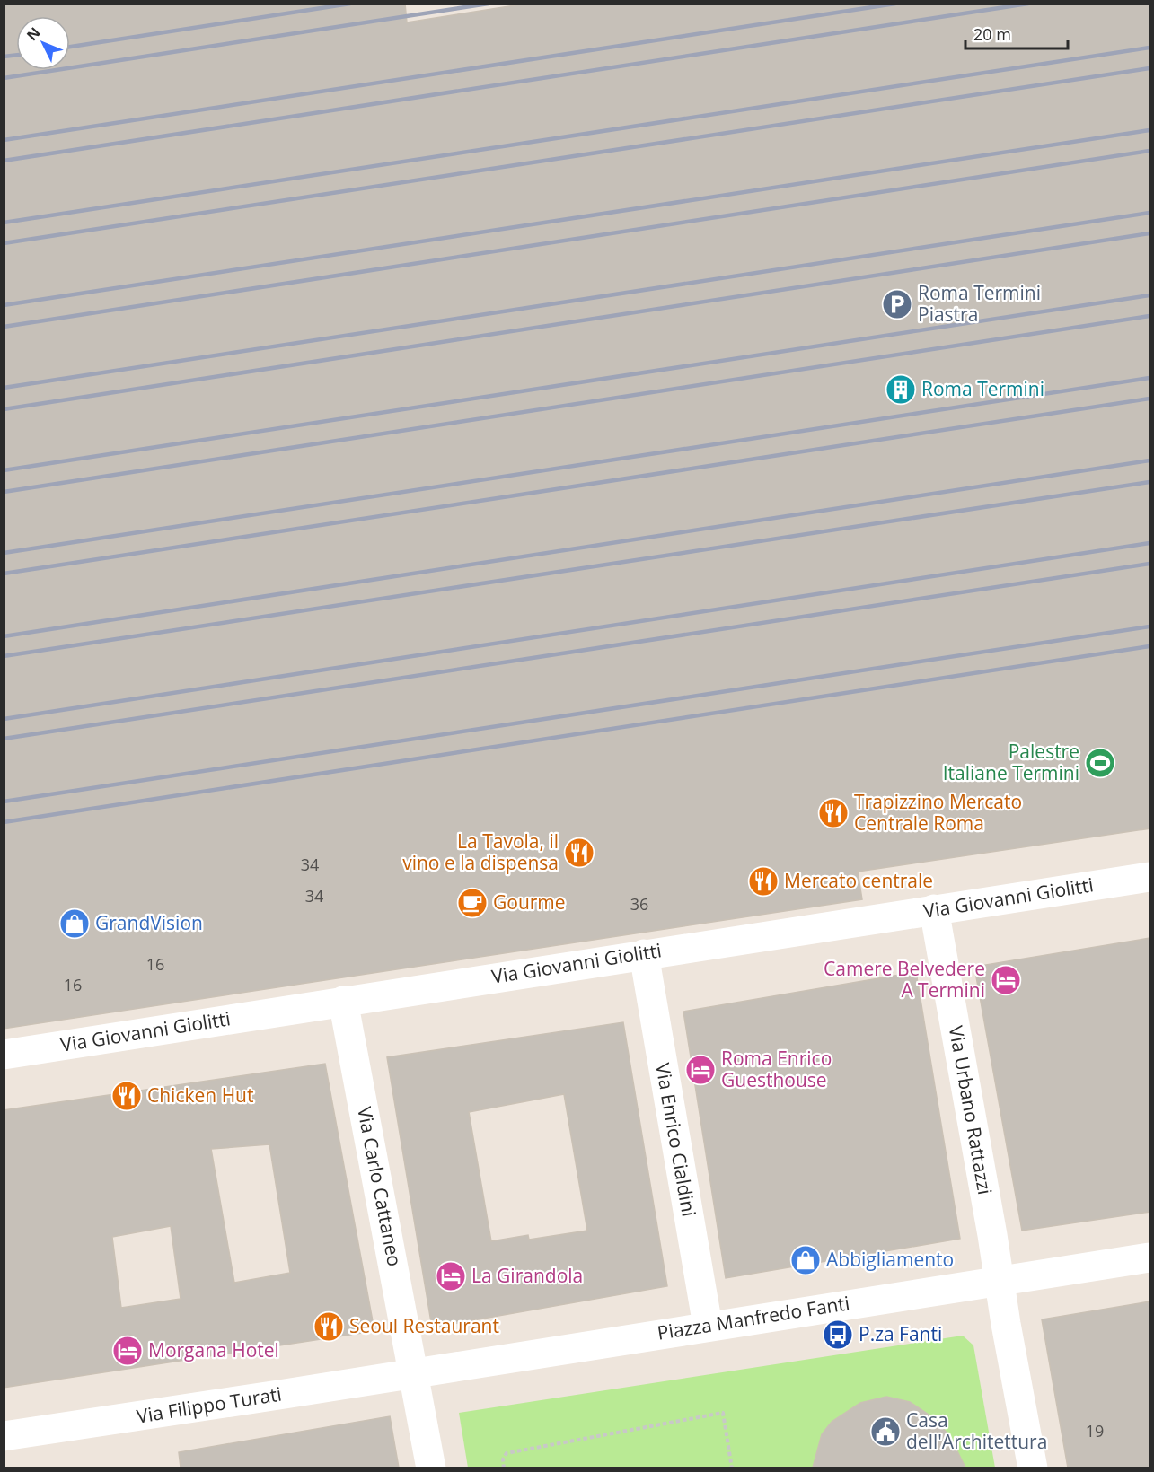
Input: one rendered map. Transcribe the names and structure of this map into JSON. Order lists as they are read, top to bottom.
{
  "streets": {
    "street": [
      "Via Giovanni Giolitti",
      "Via Urbano Rattazzi",
      "Via Enrico Cialdini",
      "Via Carlo Cattaneo",
      "Piazza Manfredo Fanti",
      "Via Filippo Turati"
    ]
  },
  "crossings": [
    ["Via Giovanni Giolitti", "Via Urbano Rattazzi"],
    ["Via Giovanni Giolitti", "Via Enrico Cialdini"],
    ["Via Giovanni Giolitti", "Via Carlo Cattaneo"],
    ["Via Urbano Rattazzi", "Piazza Manfredo Fanti"],
    ["Via Enrico Cialdini", "Piazza Manfredo Fanti"],
    ["Via Carlo Cattaneo", "Piazza Manfredo Fanti"],
    ["Via Carlo Cattaneo", "Via Filippo Turati"],
    ["Piazza Manfredo Fanti", "Via Filippo Turati"]
  ],
  "places": {
    "parking": ["Roma Termini Piastra"],
    "building": ["Roma Termini"],
    "sports": ["Palestre Italiane Termini"],
    "restaurant": [
      "Trapizzino Mercato Centrale Roma",
      "La Tavola, il vino e la dispensa",
      "Mercato centrale",
      "Chicken Hut",
      "Seoul Restaurant"
    ],
    "cafe": ["Gourme"],
    "shop": ["GrandVision", "Abbigliamento"],
    "hotel": [
      "Camere Belvedere A Termini",
      "Roma Enrico Guesthouse",
      "La Girandola",
      "Morgana Hotel"
    ],
    "bus stop": ["P.za Fanti"],
    "public building": ["Casa dell'Architettura"]
  },
  "house_numbers": [
    "34",
    "34",
    "36",
    "16",
    "16",
    "19"
  ],
  "scale_bar": "20 m",
  "north": "top left"
}
